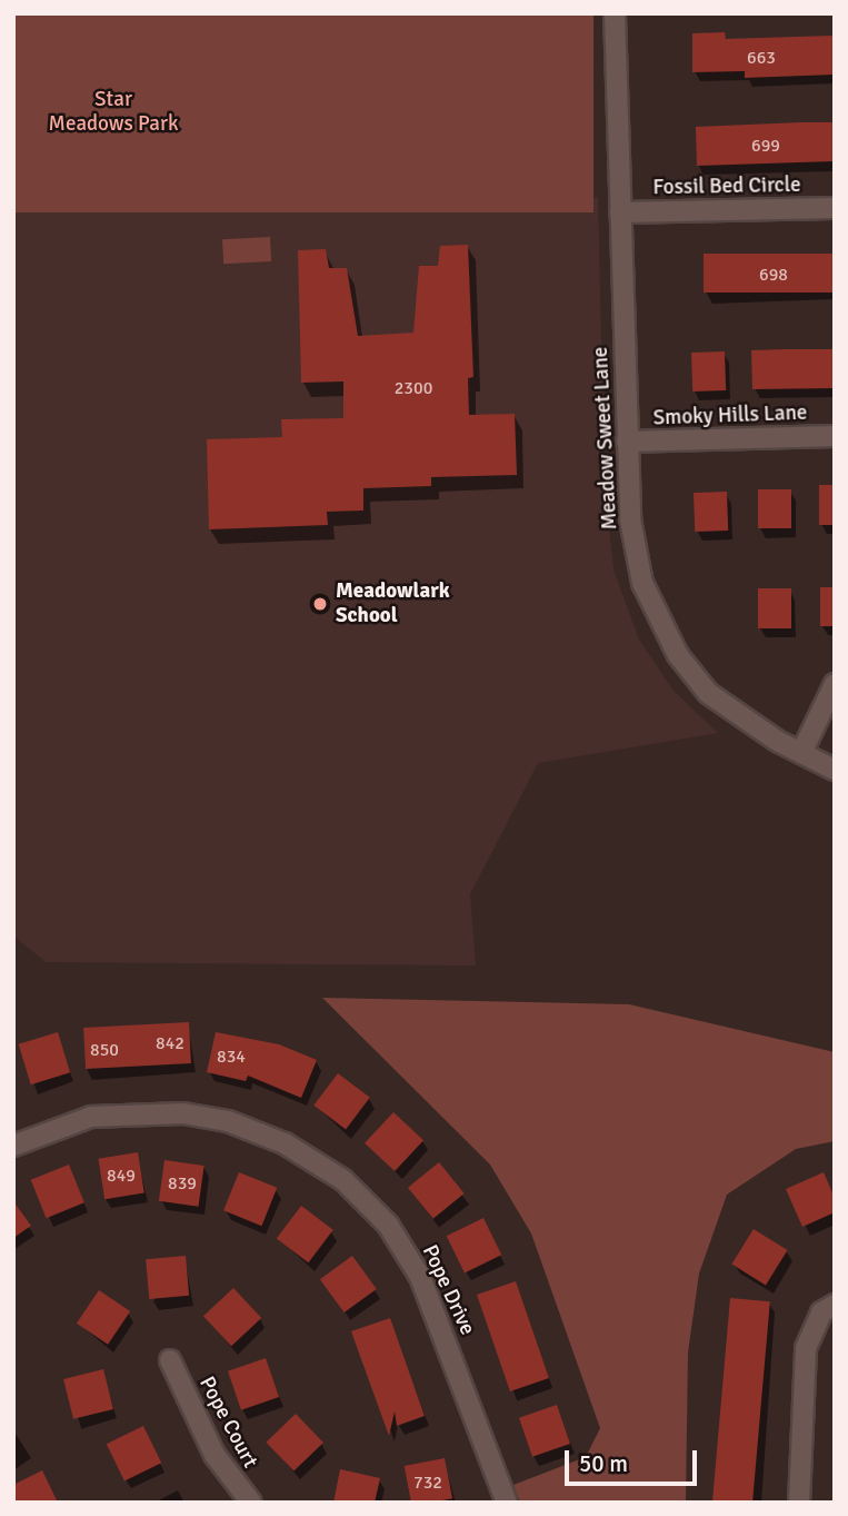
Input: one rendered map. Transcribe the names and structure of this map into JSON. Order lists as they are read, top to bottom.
{
  "streets": {
    "street": [
      "Fossil Bed Circle",
      "Smoky Hills Lane",
      "Meadow Sweet Lane",
      "Pope Drive",
      "Pope Court"
    ]
  },
  "crossings": [
    ["Fossil Bed Circle", "Meadow Sweet Lane"],
    ["Smoky Hills Lane", "Meadow Sweet Lane"]
  ],
  "parks": ["Star Meadows Park"],
  "places": ["Meadowlark School"],
  "house_numbers": [
    "663",
    "699",
    "698",
    "2300",
    "842",
    "850",
    "834",
    "849",
    "839",
    "732"
  ],
  "scale_bar": "50 m"
}
